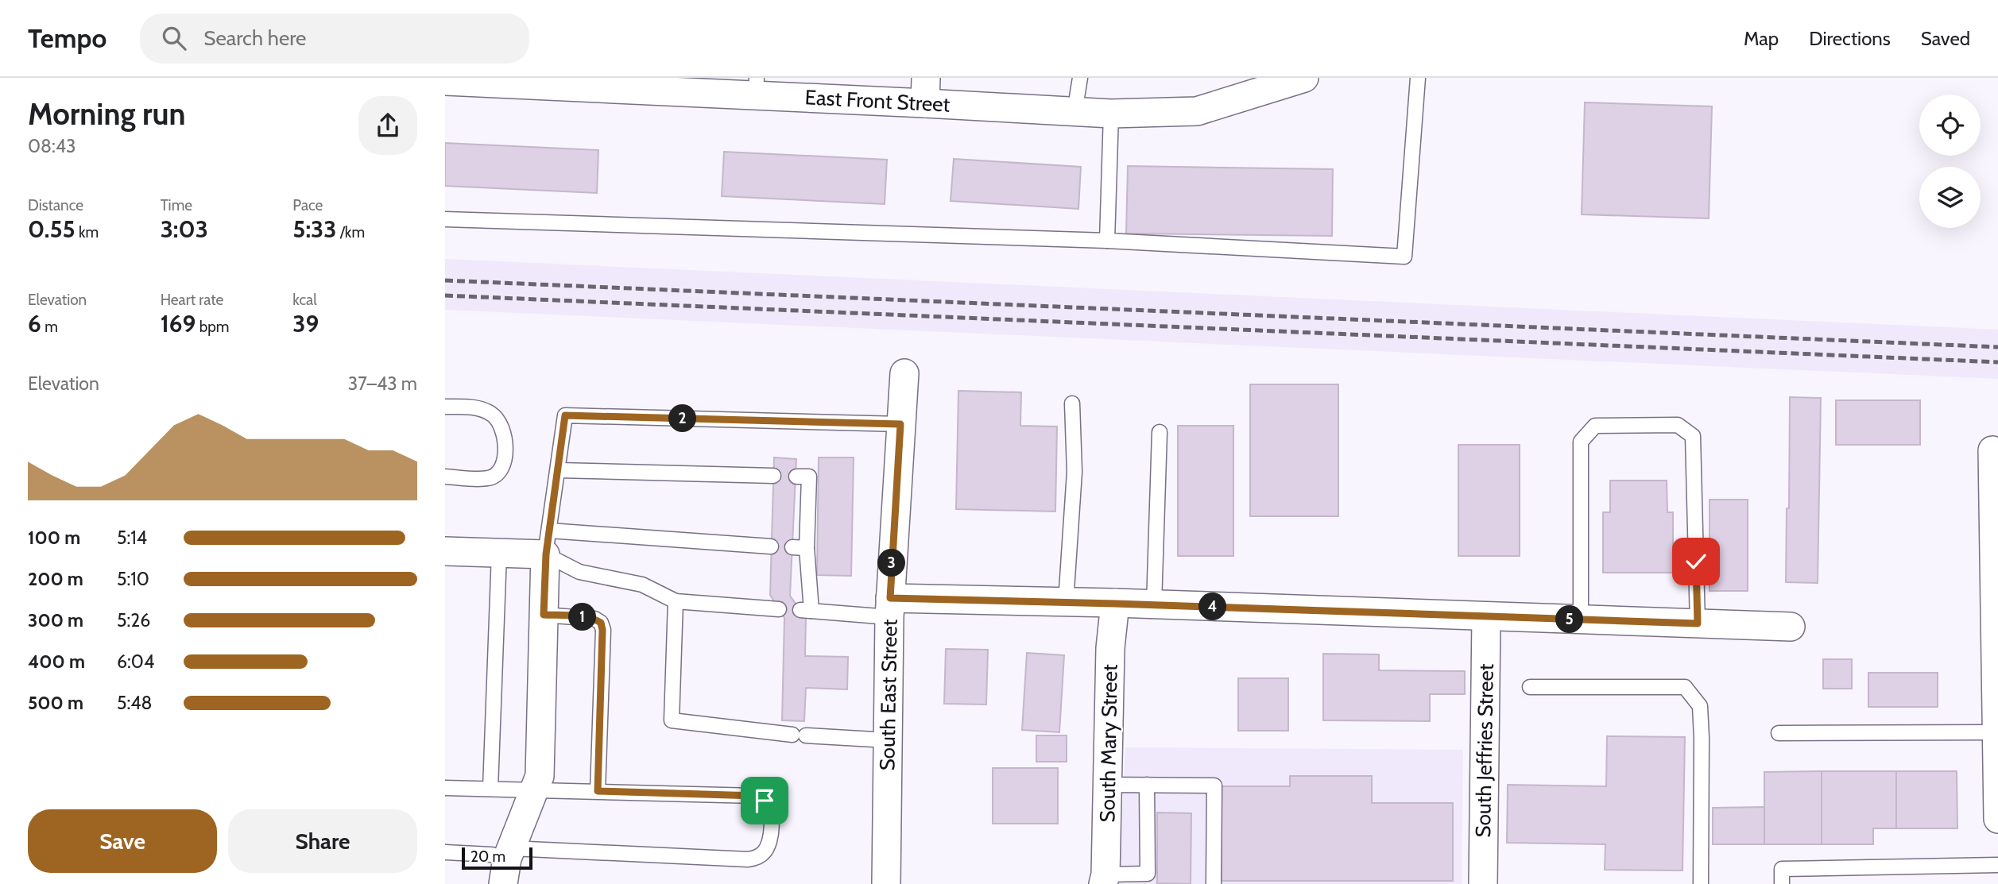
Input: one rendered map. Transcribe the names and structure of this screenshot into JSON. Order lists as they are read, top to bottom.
{
  "streets": {
    "street": [
      "East Front Street",
      "South East Street",
      "South Mary Street",
      "South Jeffries Street"
    ]
  },
  "scale_bar": "20 m",
  "page": {
    "header": "Tempo",
    "search": "Search here",
    "nav": ["Map", "Directions", "Saved"],
    "heading": ["Morning run", "08:43"],
    "stats": [
      ["Distance", "0.55 km"],
      ["Time", "3:03"],
      ["Pace", "5:33 /km"],
      ["Elevation", "6 m"],
      ["Heart rate", "169 bpm"],
      ["kcal", "39"]
    ],
    "chart": ["Elevation", "37–43 m"],
    "pins": [
      "2",
      "3",
      "4",
      "1",
      "5"
    ],
    "list": [
      {
        "name": "100 m",
        "note": "5:14"
      },
      {
        "name": "200 m",
        "note": "5:10"
      },
      {
        "name": "300 m",
        "note": "5:26"
      },
      {
        "name": "400 m",
        "note": "6:04"
      },
      {
        "name": "500 m",
        "note": "5:48"
      }
    ],
    "buttons": ["Save", "Share"],
    "scale": "20 m"
  }
}
